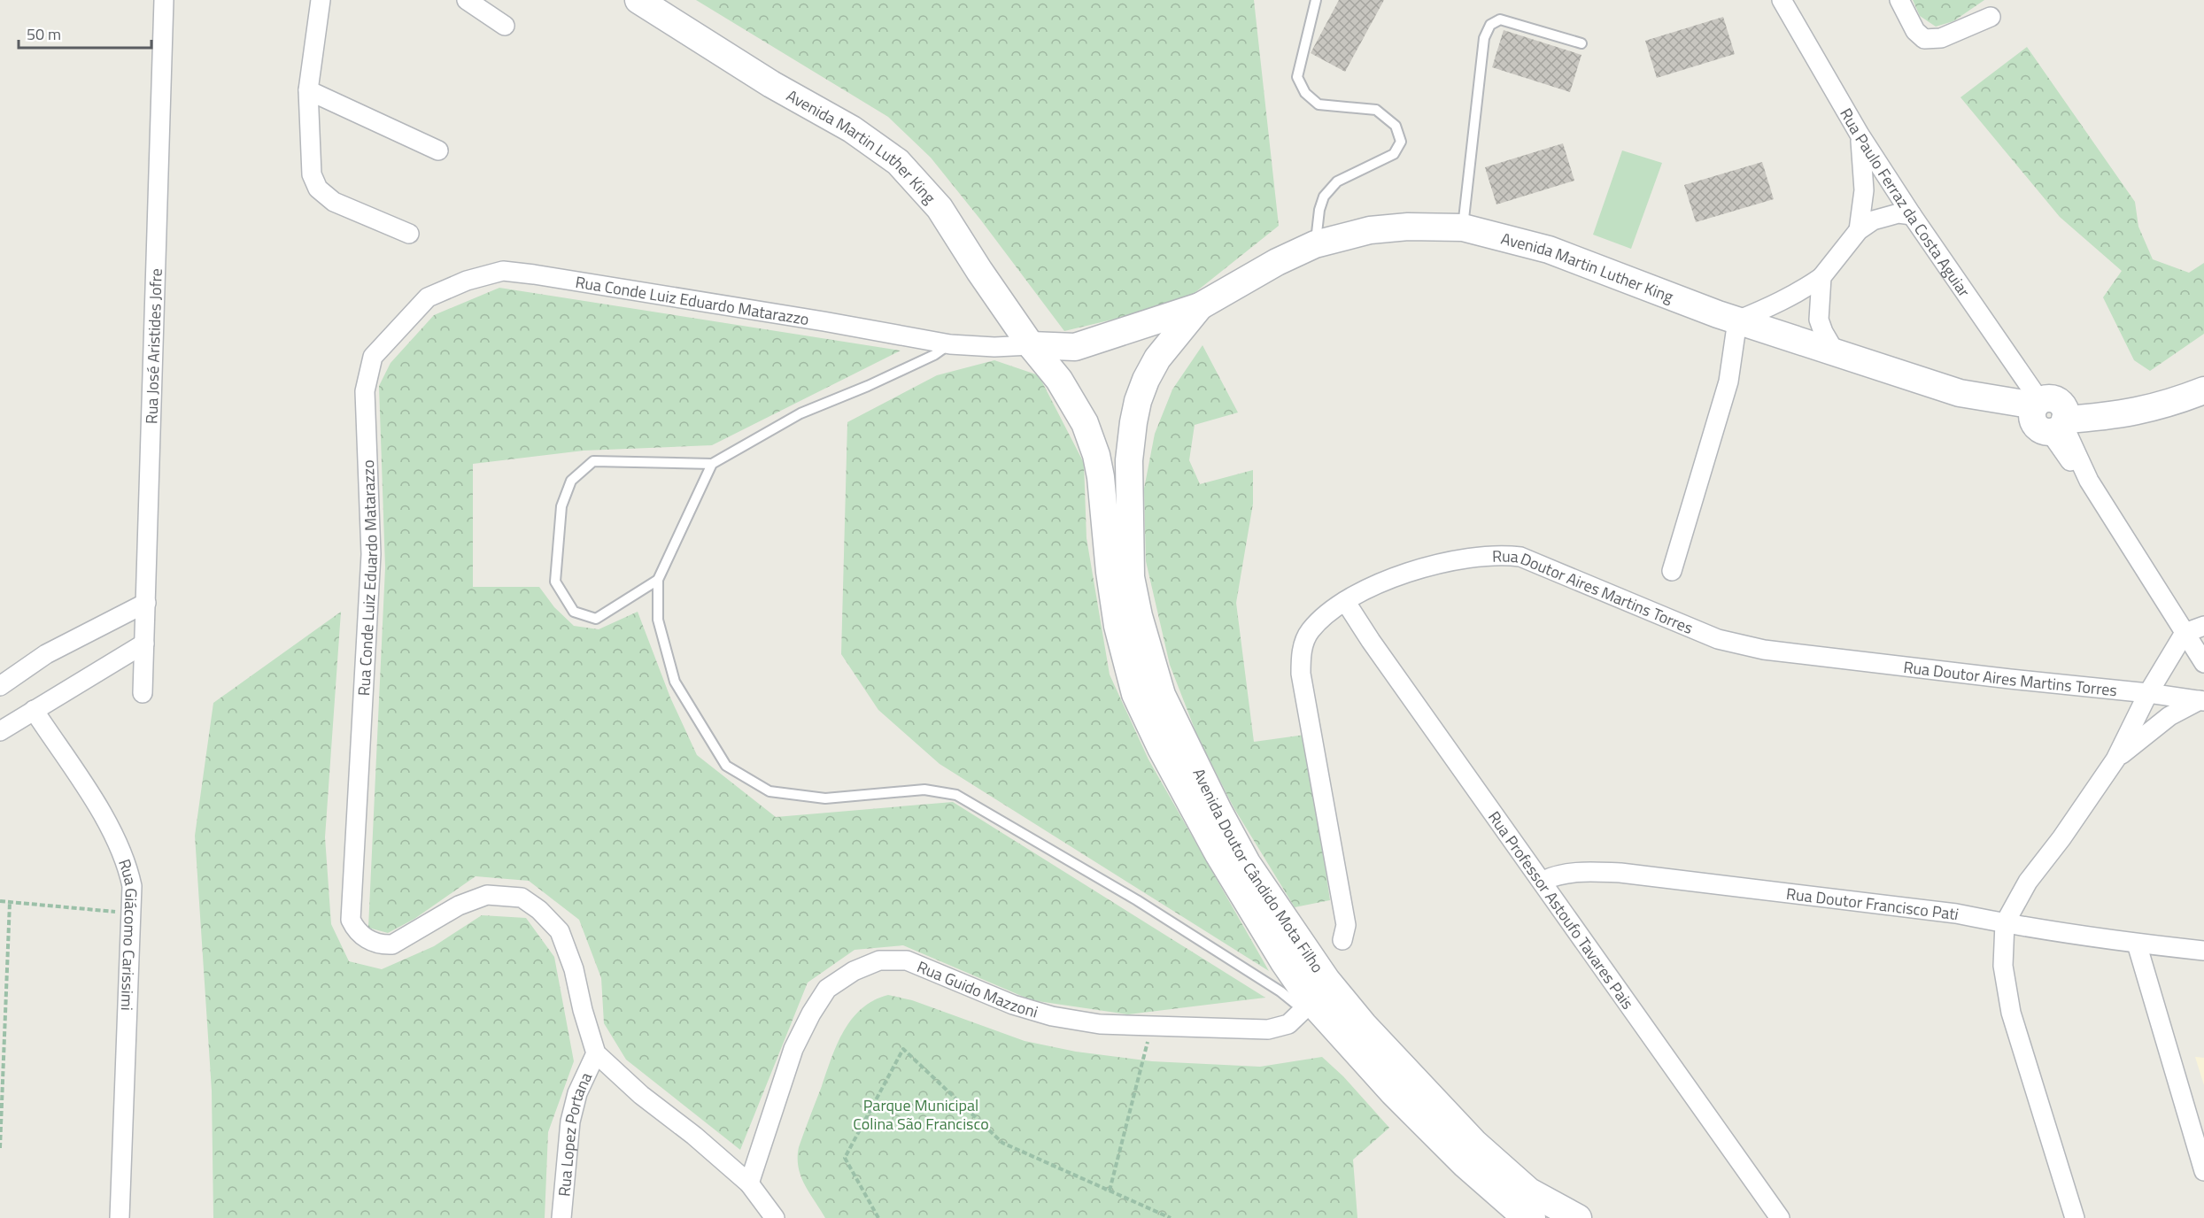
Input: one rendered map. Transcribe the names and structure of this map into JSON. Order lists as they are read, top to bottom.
{
  "streets": {
    "main road": ["Avenida Martin Luther King", "Avenida Doutor Cândido Mota Filho"],
    "street": [
      "Rua Paulo Ferraz da Costa Aguiar",
      "Rua Conde Luiz Eduardo Matarazzo",
      "Rua José Aristides Jofre",
      "Rua Doutor Aires Martins Torres",
      "Rua Doutor Francisco Pati",
      "Rua Professor Astoufo Tavares Pais",
      "Rua Giácomo Carissimi",
      "Rua Guido Mazzoni",
      "Rua Lopez Portana"
    ]
  },
  "crossings": [
    ["Avenida Martin Luther King", "Rua Paulo Ferraz da Costa Aguiar"],
    ["Avenida Martin Luther King", "Rua Conde Luiz Eduardo Matarazzo"],
    ["Avenida Martin Luther King", "Avenida Doutor Cândido Mota Filho"],
    ["Rua Conde Luiz Eduardo Matarazzo", "Rua Guido Mazzoni"],
    ["Rua Conde Luiz Eduardo Matarazzo", "Rua Lopez Portana"],
    ["Rua Doutor Aires Martins Torres", "Rua Professor Astoufo Tavares Pais"],
    ["Avenida Doutor Cândido Mota Filho", "Rua Guido Mazzoni"],
    ["Rua Doutor Francisco Pati", "Rua Professor Astoufo Tavares Pais"]
  ],
  "parks": ["Parque Municipal Colina São Francisco"],
  "scale_bar": "50 m"
}
